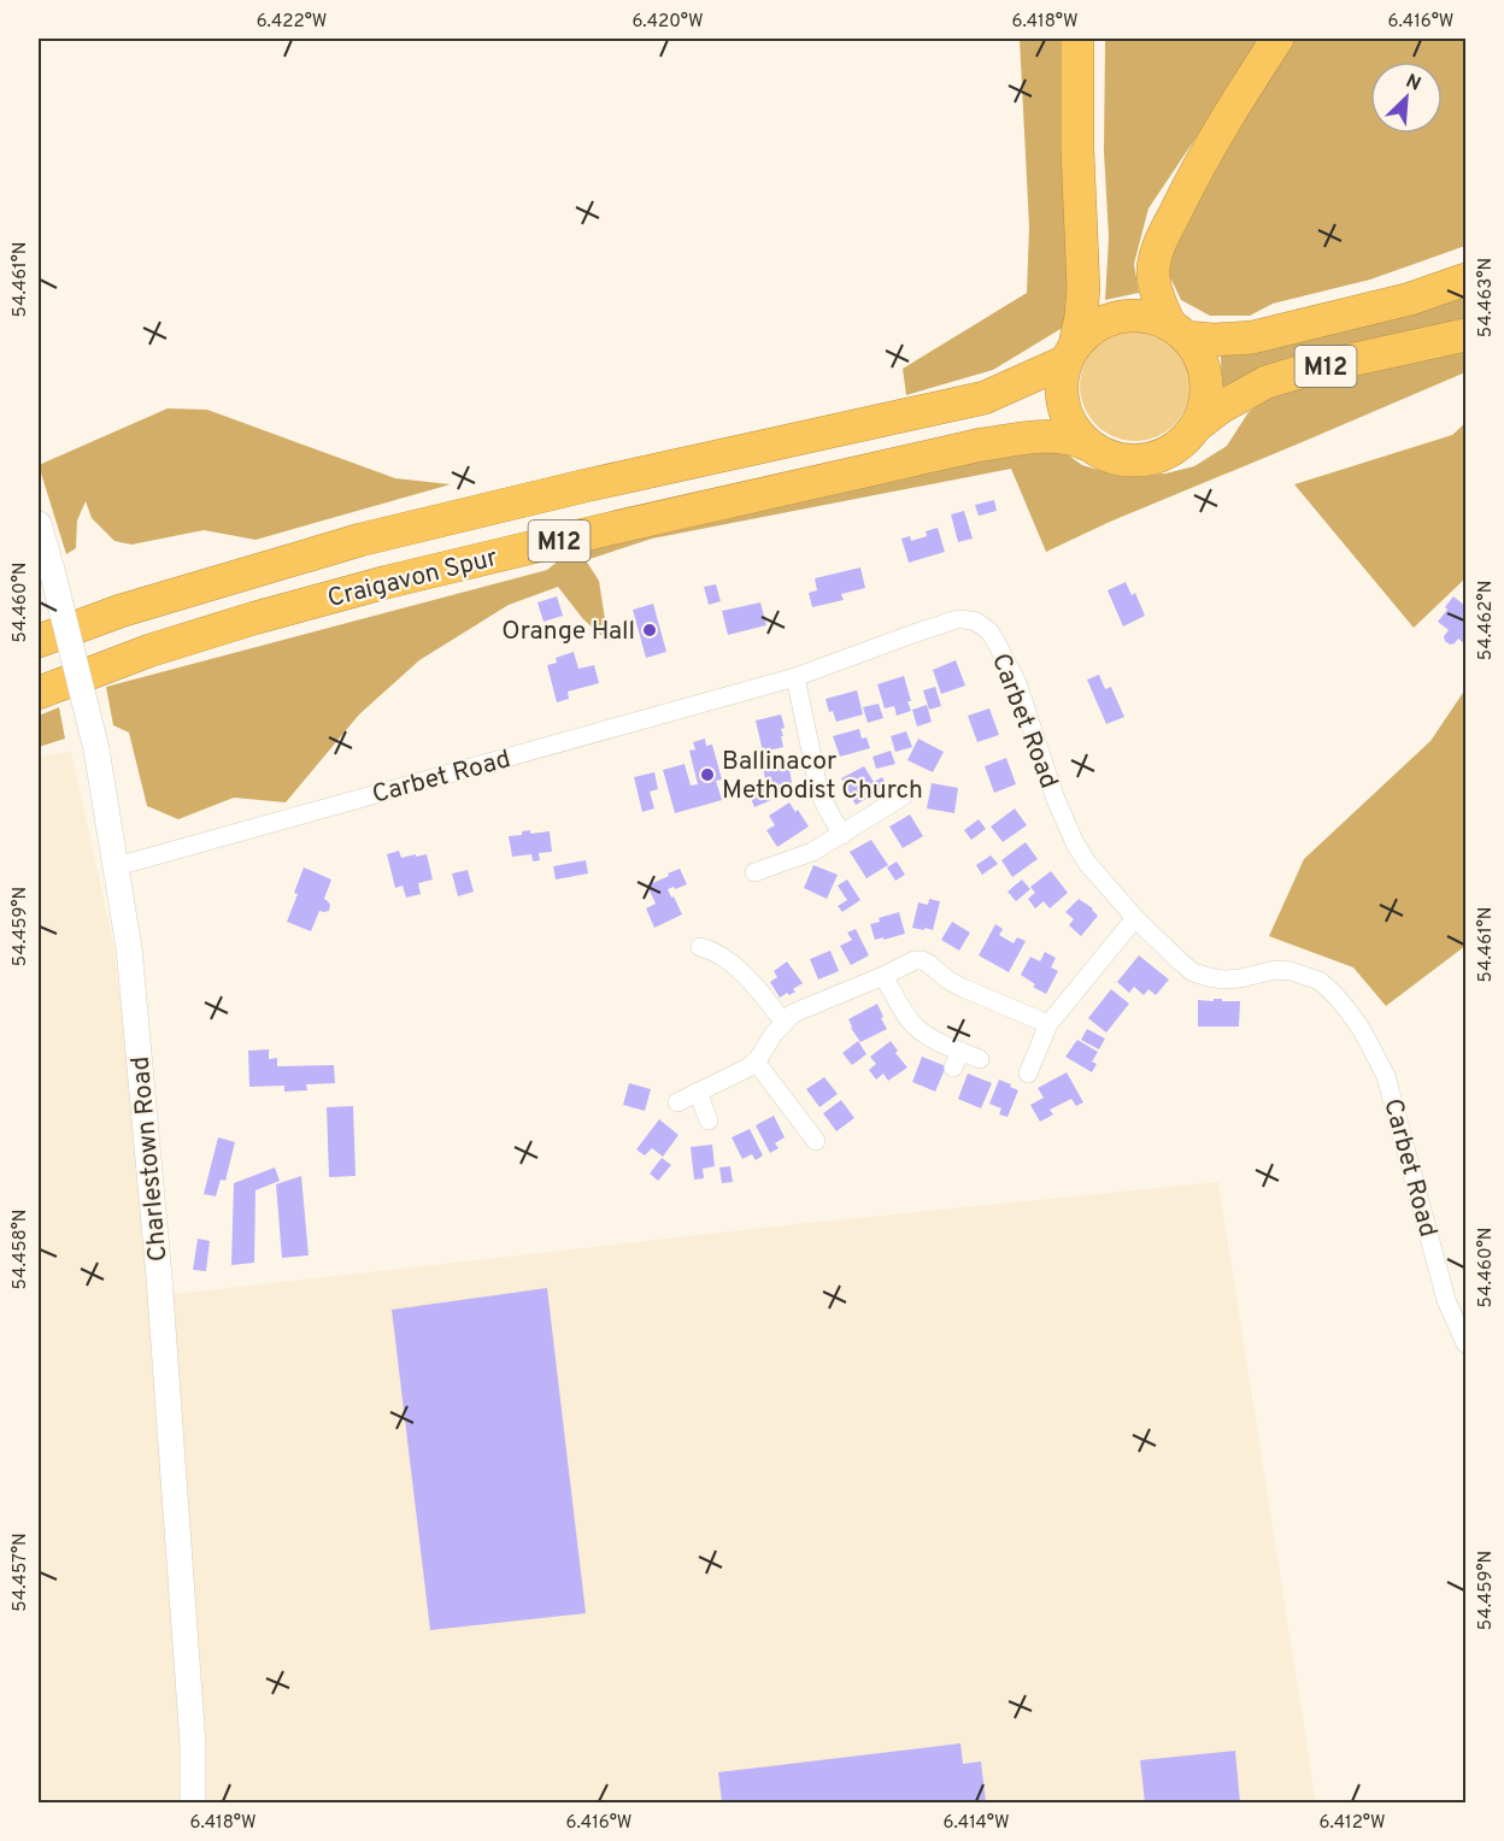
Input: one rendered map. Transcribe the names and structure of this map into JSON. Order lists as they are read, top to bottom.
{
  "streets": {
    "highway": ["M12", "Craigavon Spur"],
    "main road": ["Charlestown Road"],
    "street": ["Carbet Road"]
  },
  "crossings": [
    ["M12", "Craigavon Spur"],
    ["Carbet Road", "Charlestown Road"]
  ],
  "places": ["Orange Hall", "Ballinacor Methodist Church"],
  "north": "top right",
  "coordinates": [
    "6.422°W",
    "6.420°W",
    "6.418°W",
    "6.416°W",
    "54.461°N",
    "54.463°N",
    "54.460°N",
    "54.462°N",
    "54.459°N",
    "54.458°N",
    "54.457°N",
    "6.414°W",
    "6.412°W"
  ]
}
